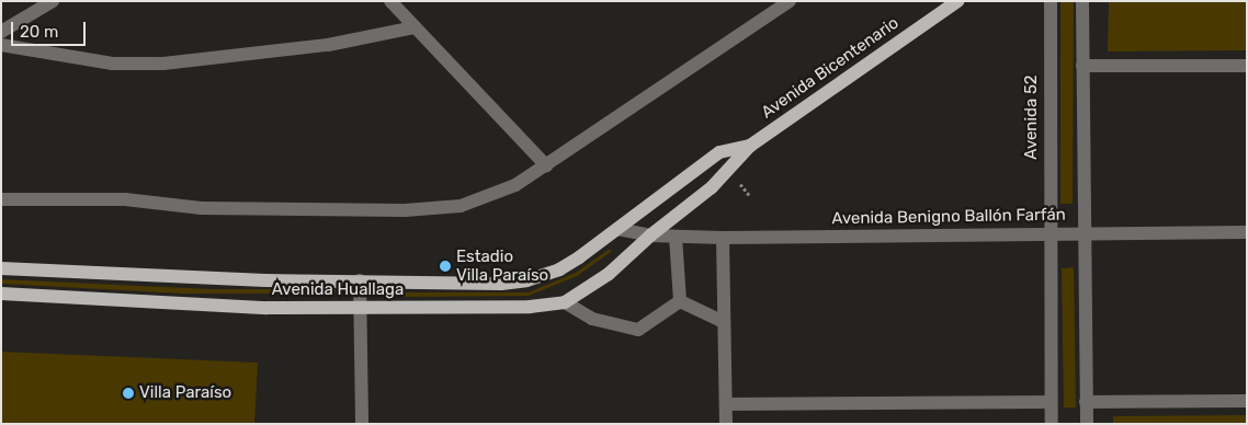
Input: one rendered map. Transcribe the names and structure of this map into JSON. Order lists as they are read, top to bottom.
{
  "streets": {
    "main road": ["Avenida Bicentenario", "Avenida Huallaga"],
    "street": ["Avenida 52", "Avenida Benigno Ballón Farfán"]
  },
  "crossings": [
    ["Avenida Bicentenario", "Avenida Benigno Ballón Farfán"],
    ["Avenida Bicentenario", "Avenida Huallaga"],
    ["Avenida 52", "Avenida Benigno Ballón Farfán"],
    ["Avenida Benigno Ballón Farfán", "Avenida Huallaga"]
  ],
  "places": ["Estadio Villa Paraíso", "Villa Paraíso"],
  "scale_bar": "20 m"
}
